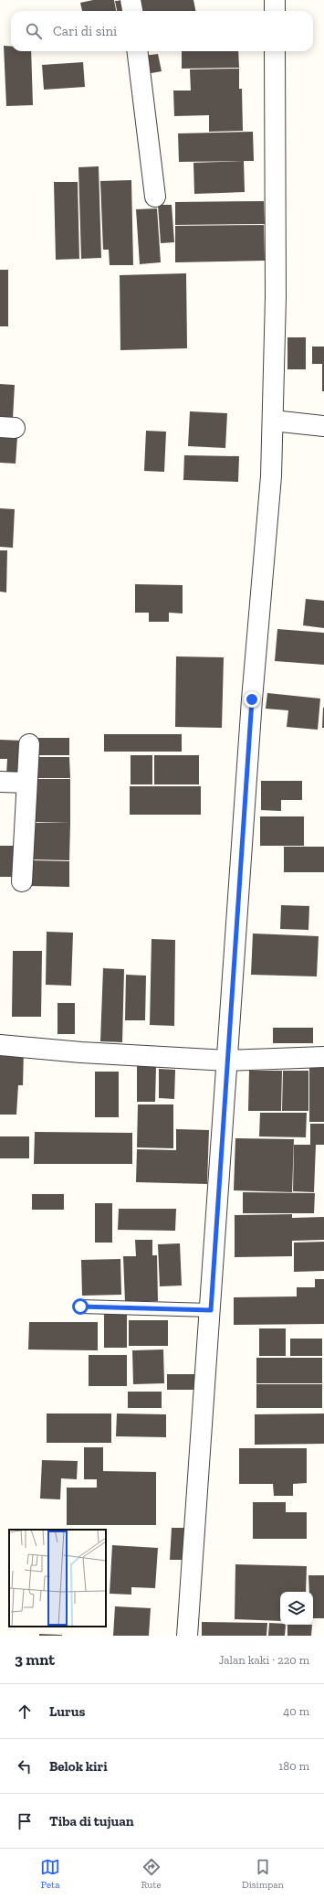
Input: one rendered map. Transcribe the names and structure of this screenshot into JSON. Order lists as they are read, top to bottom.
{
  "page": {
    "search": "Cari di sini",
    "heading": ["3 mnt", "Jalan kaki · 220 m"],
    "list": [
      ["Lurus", "40 m"],
      ["Belok kiri", "180 m"],
      "Tiba di tujuan"
    ],
    "nav": ["Peta", "Rute", "Disimpan"]
  }
}
